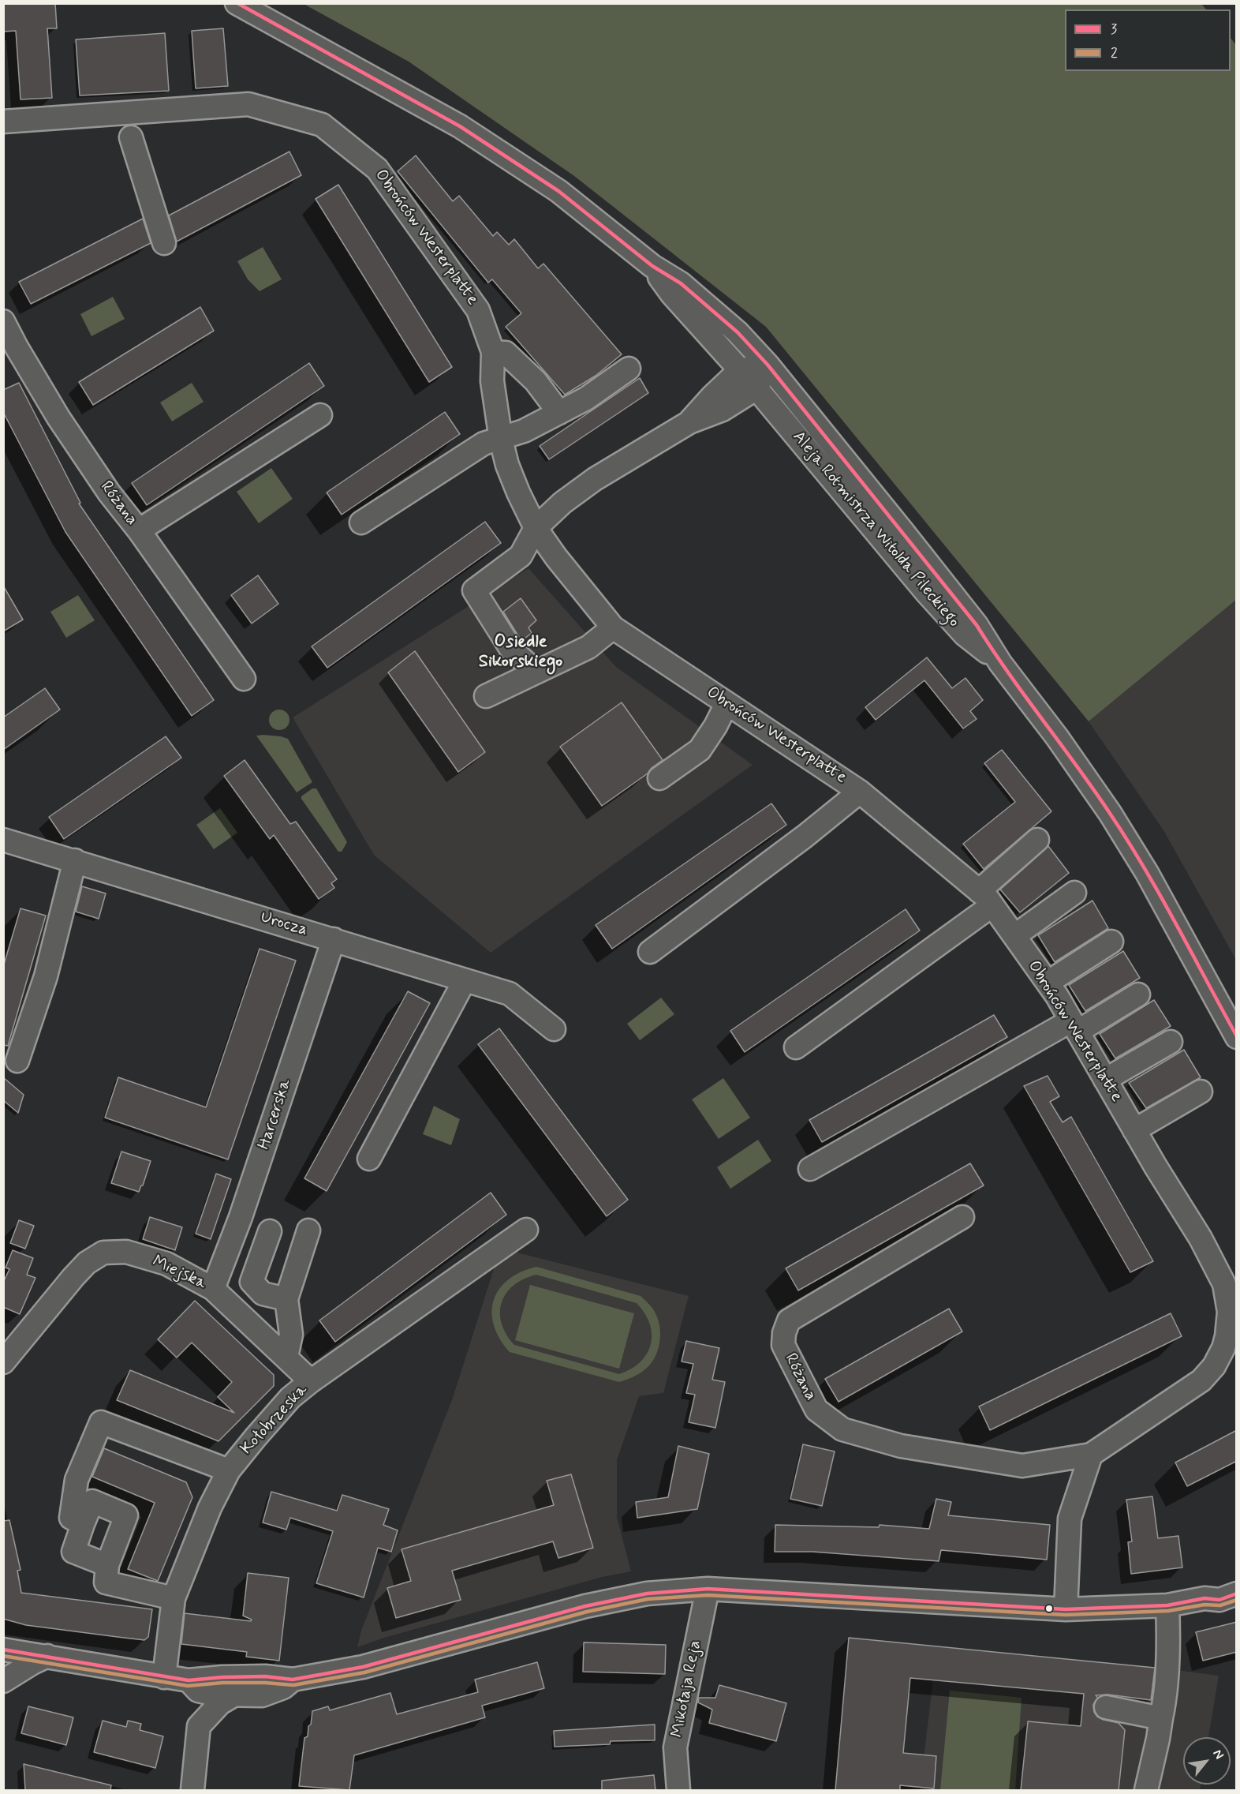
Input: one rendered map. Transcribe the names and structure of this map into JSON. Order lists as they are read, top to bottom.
{
  "streets": {
    "street": [
      "Obrońców Westerplatte",
      "Różana",
      "Aleja Rotmistrza Witolda Pileckiego",
      "Urocza",
      "Harcerska",
      "Miejska",
      "Kołobrzeska",
      "Mikołaja Reja"
    ]
  },
  "crossings": [
    ["Obrońców Westerplatte", "Różana"],
    ["Urocza", "Harcerska"],
    ["Harcerska", "Miejska"],
    ["Miejska", "Kołobrzeska"]
  ],
  "districts": ["Osiedle Sikorskiego"],
  "lines": ["transit line 3", "transit line 2"],
  "legend": ["3", "2"],
  "north": "top right"
}
